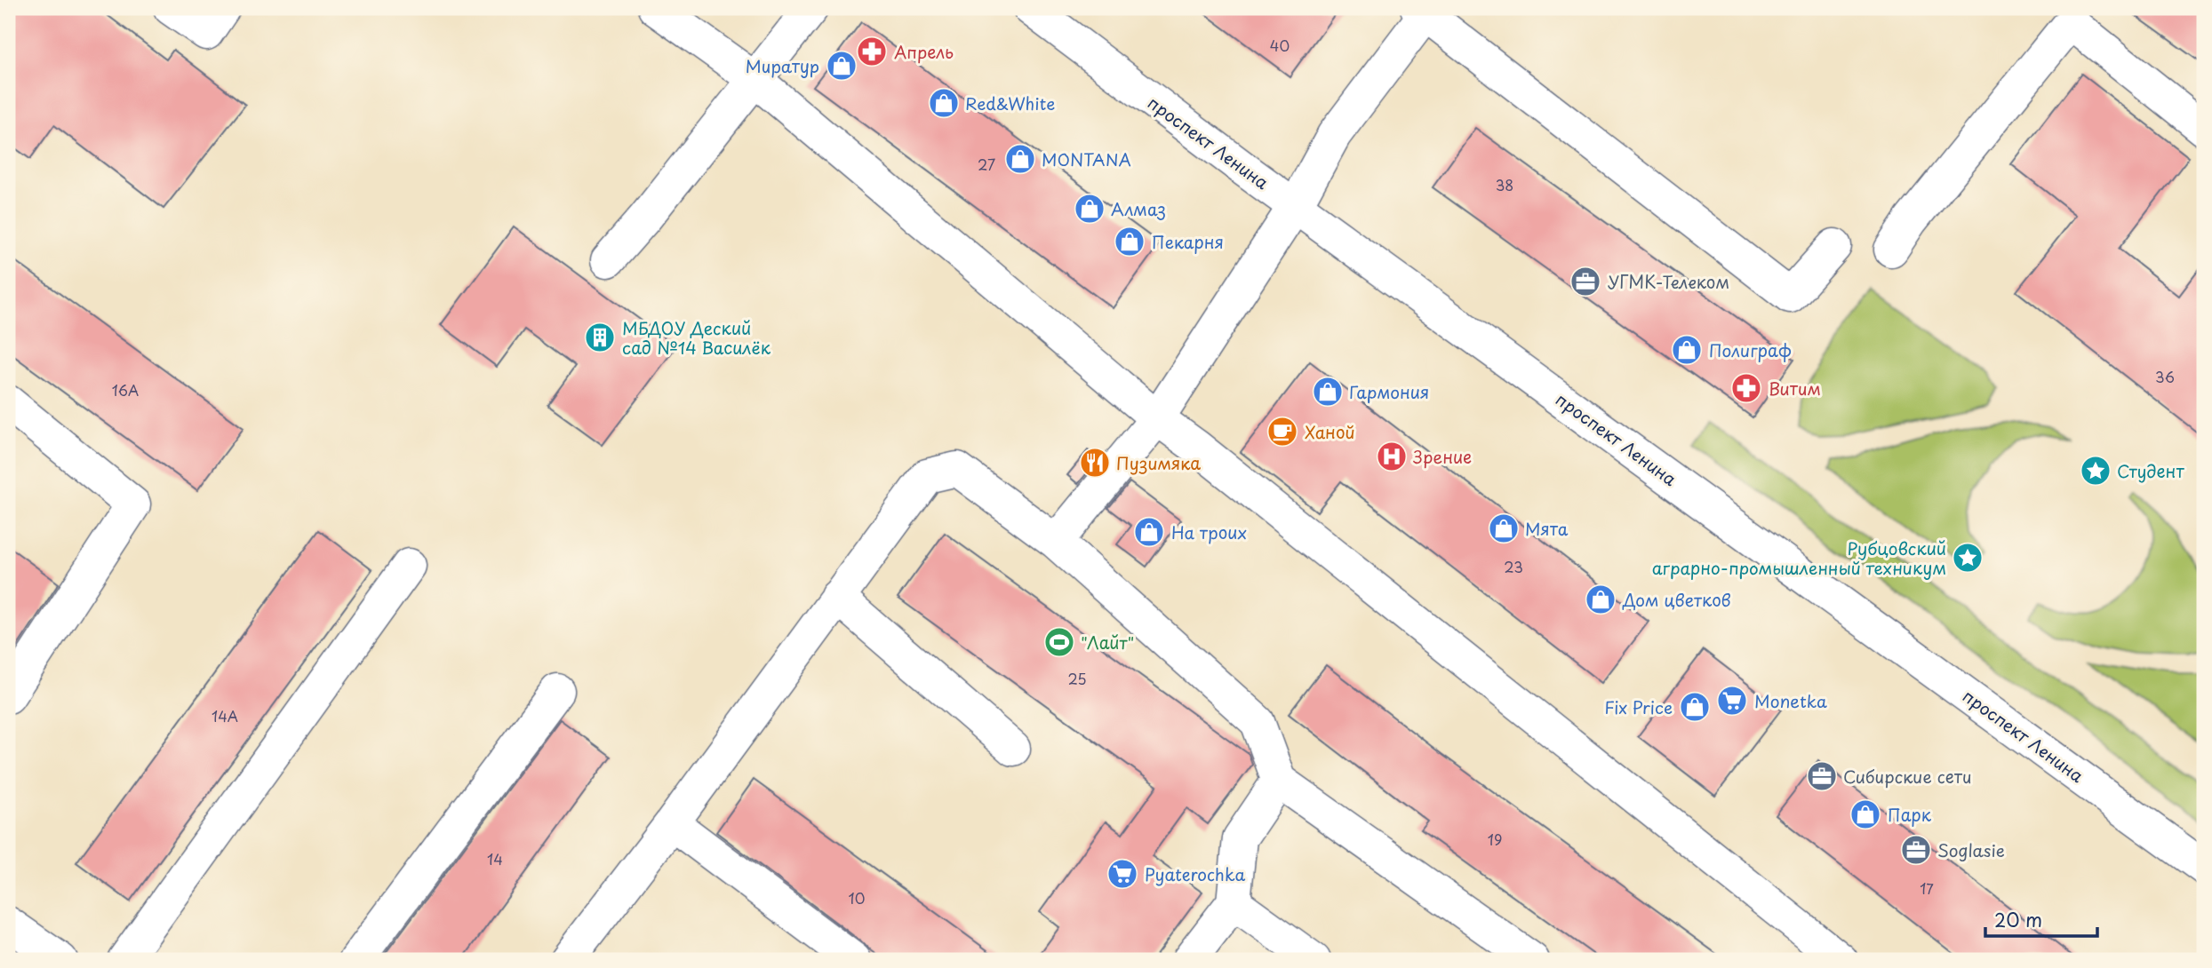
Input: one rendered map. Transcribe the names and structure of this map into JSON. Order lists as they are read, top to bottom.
{
  "streets": {
    "main road": ["проспект Ленина"]
  },
  "places": {
    "pharmacy": ["Апрель", "Витим"],
    "shop": [
      "Миратур",
      "Red&White",
      "MONTANA",
      "Алмаз",
      "Пекарня",
      "Полиграф",
      "Гармония",
      "Мята",
      "На троих",
      "Дом цветков",
      "Fix Price",
      "Парк"
    ],
    "office": ["УГМК-Телеком", "Сибирские сети", "Soglasie"],
    "building": ["МБДОУ Деский сад №14 Василёк"],
    "cafe": ["Ханой"],
    "hospital": ["Зрение"],
    "restaurant": ["Пузимяка"],
    "place": ["Студент", "Рубцовский аграрно-промышленный техникум"],
    "sports": ["\"Лайт\""],
    "supermarket": ["Monetka", "Pyaterochka"]
  },
  "house_numbers": [
    "40",
    "27",
    "38",
    "36",
    "16А",
    "23",
    "25",
    "14А",
    "19",
    "14",
    "17",
    "10"
  ],
  "scale_bar": "20 m"
}
